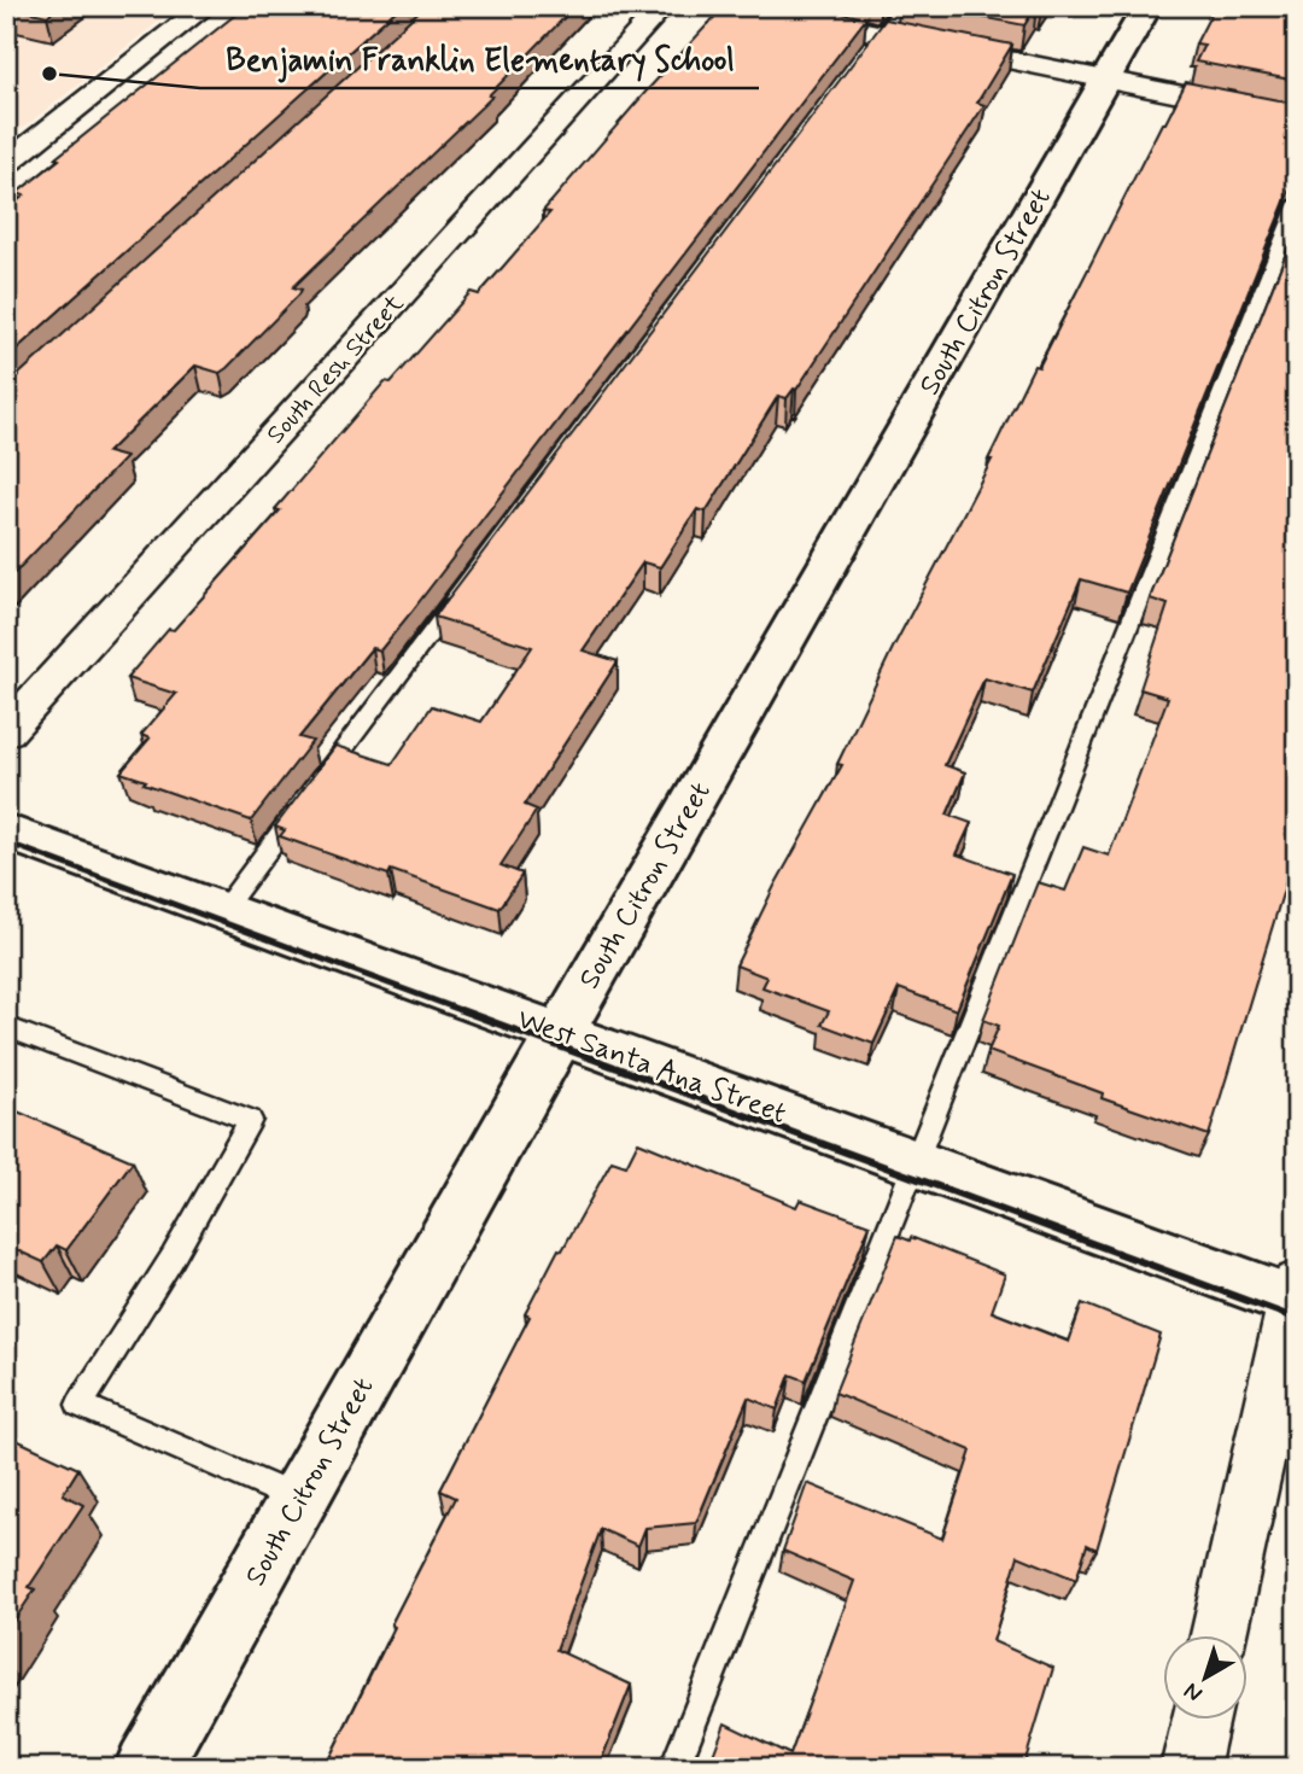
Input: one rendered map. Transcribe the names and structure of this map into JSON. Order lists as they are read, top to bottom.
{
  "streets": {
    "street": ["South Citron Street", "South Resh Street", "West Santa Ana Street"]
  },
  "crossings": [
    ["South Citron Street", "West Santa Ana Street"]
  ],
  "places": ["Benjamin Franklin Elementary School"],
  "north": "bottom left"
}
